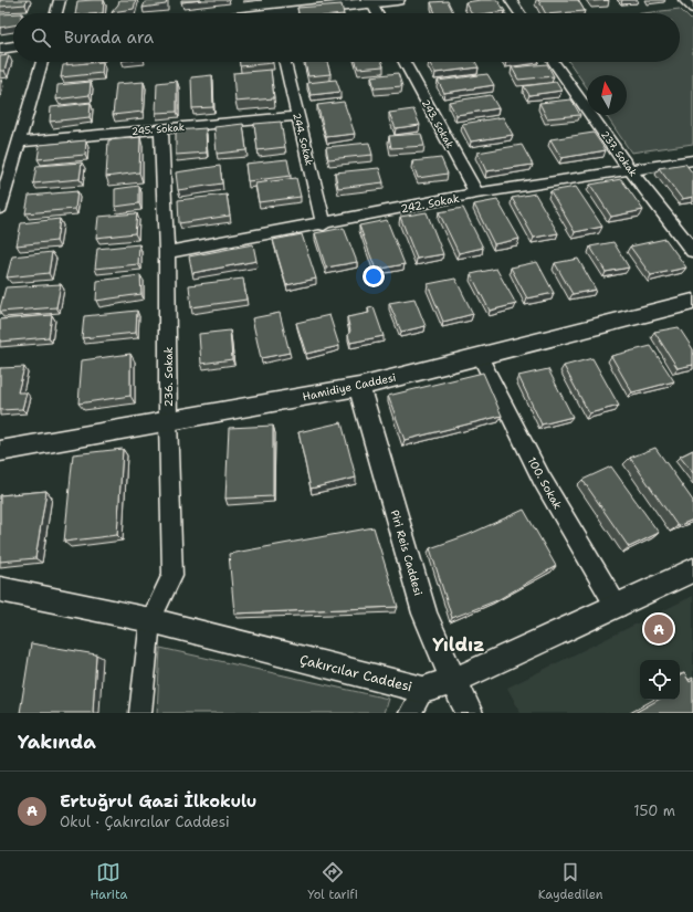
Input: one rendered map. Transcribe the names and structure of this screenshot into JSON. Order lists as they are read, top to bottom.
{
  "streets": {
    "street": [
      "243. Sokak",
      "245. Sokak",
      "244. Sokak",
      "237. Sokak",
      "242. Sokak",
      "236. Sokak",
      "Hamidiye Caddesi",
      "100. Sokak",
      "Piri Reis Caddesi",
      "Çakırcılar Caddesi"
    ]
  },
  "crossings": [
    ["243. Sokak", "242. Sokak"],
    ["245. Sokak", "244. Sokak"],
    ["245. Sokak", "236. Sokak"],
    ["244. Sokak", "242. Sokak"],
    ["237. Sokak", "242. Sokak"],
    ["242. Sokak", "236. Sokak"],
    ["236. Sokak", "Hamidiye Caddesi"],
    ["236. Sokak", "Çakırcılar Caddesi"],
    ["Hamidiye Caddesi", "100. Sokak"],
    ["Hamidiye Caddesi", "Piri Reis Caddesi"],
    ["100. Sokak", "Çakırcılar Caddesi"],
    ["Piri Reis Caddesi", "Çakırcılar Caddesi"]
  ],
  "districts": ["Yıldız"],
  "north": "top",
  "page": {
    "search": "Burada ara",
    "pins": "A",
    "heading": "Yakında",
    "list": [
      {
        "mark": "A",
        "name": "Ertuğrul Gazi İlkokulu",
        "note": "Okul · Çakırcılar Caddesi",
        "value": "150 m"
      }
    ],
    "nav": ["Harita", "Yol tarifi", "Kaydedilen"]
  }
}
